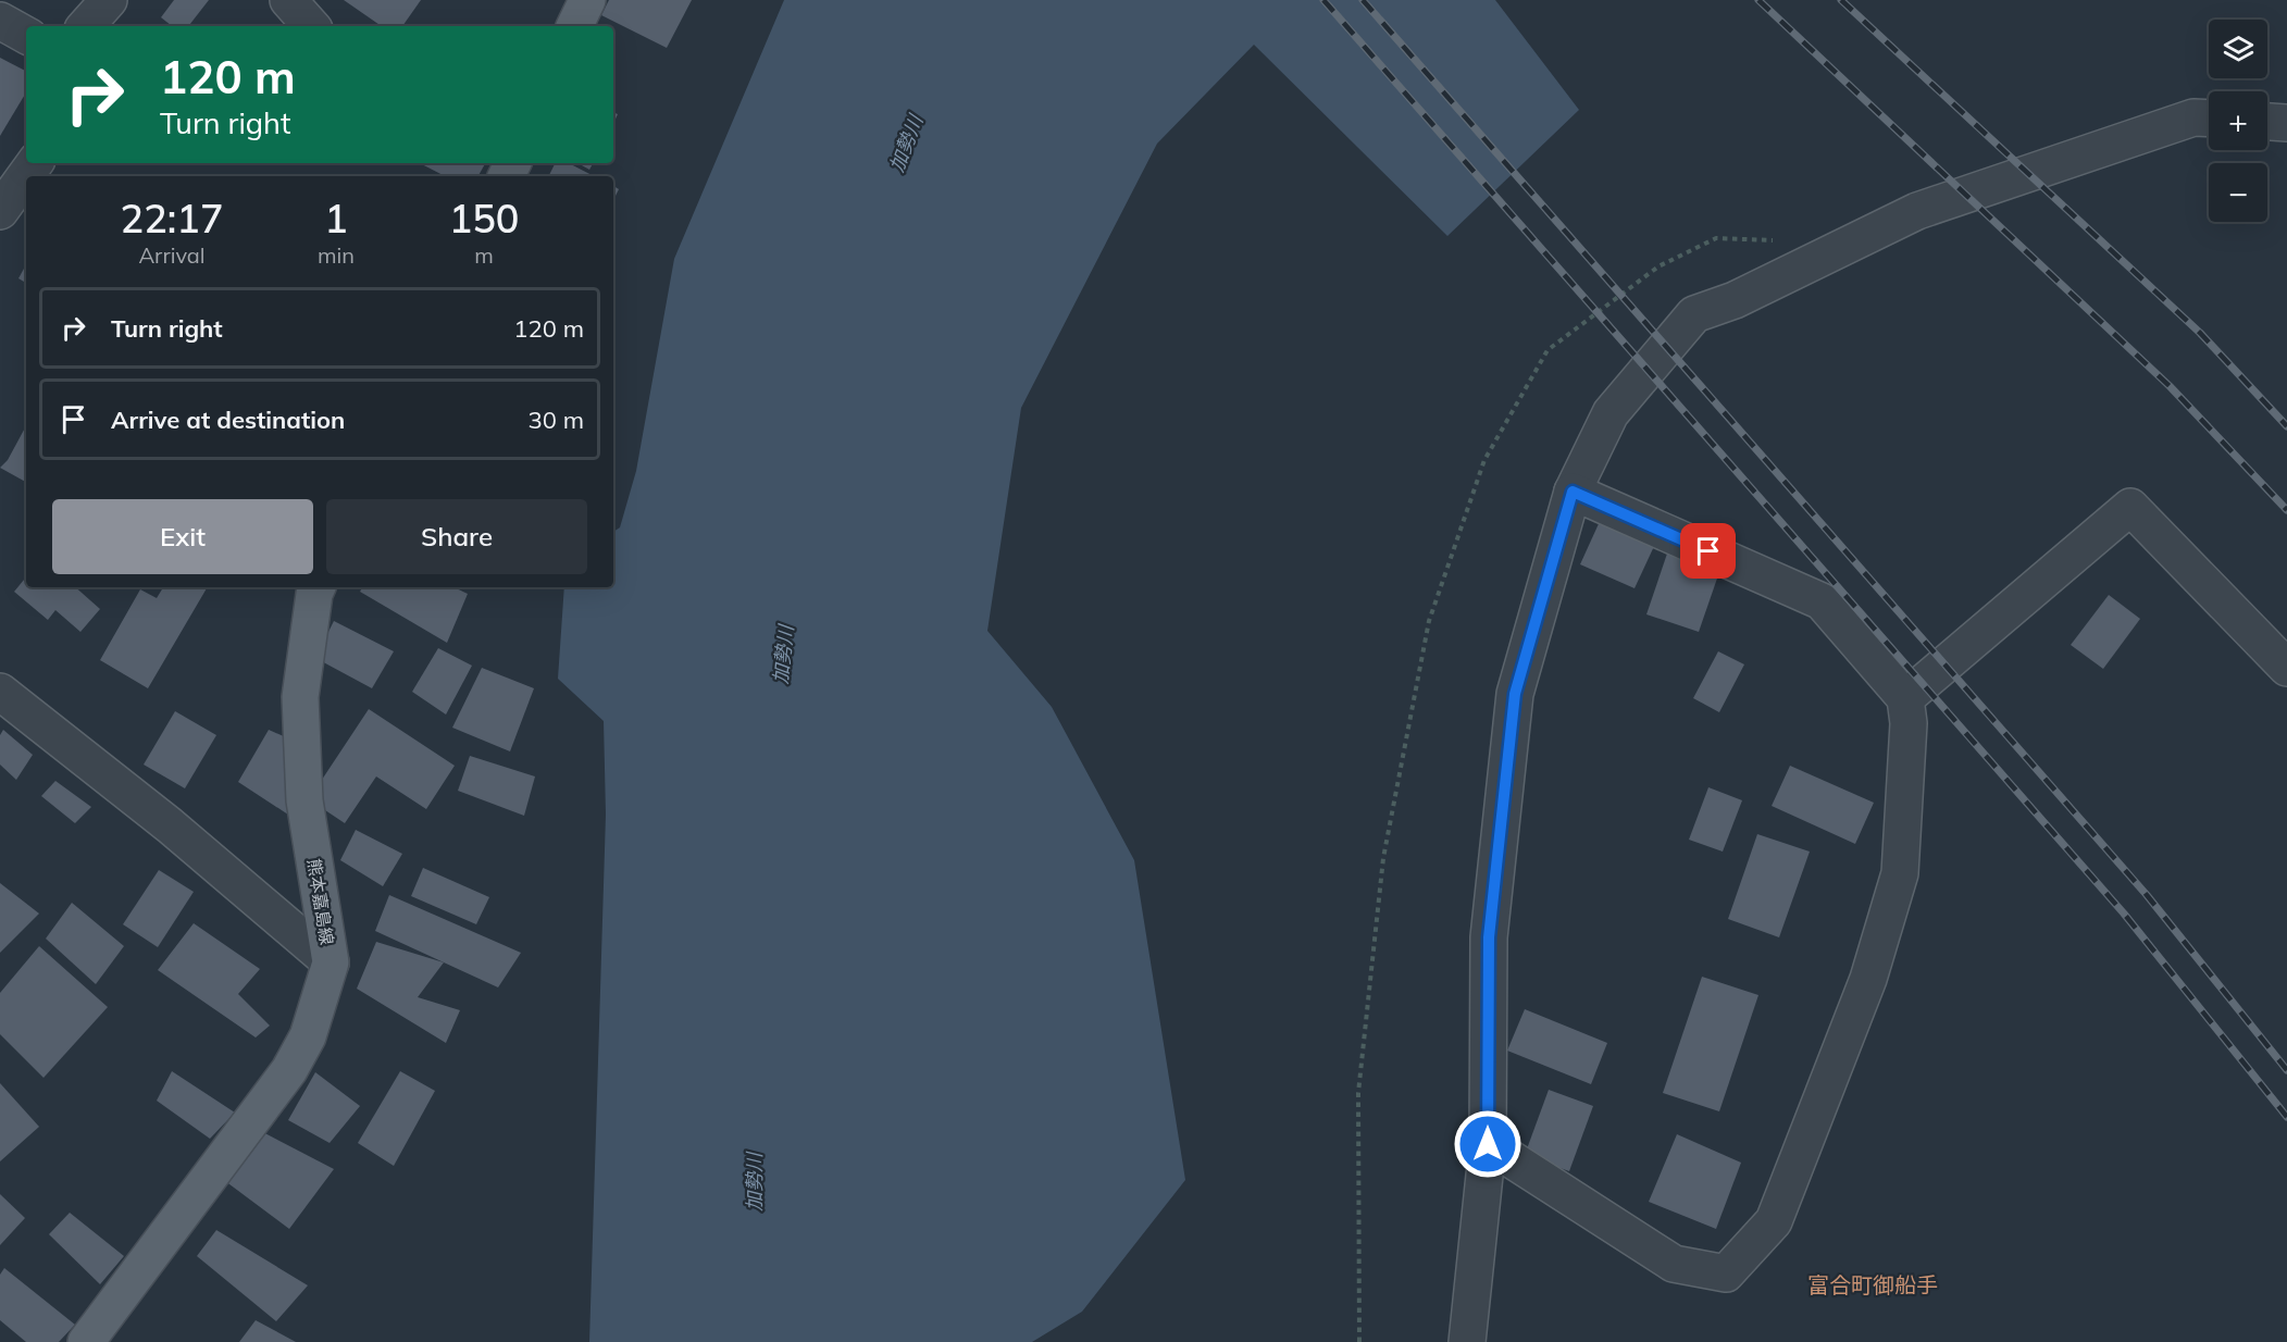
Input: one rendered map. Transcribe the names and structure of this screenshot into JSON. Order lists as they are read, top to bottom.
{
  "streets": {
    "main road": ["熊本嘉島線"]
  },
  "districts": ["富合町御船手"],
  "water": ["加勢川"],
  "page": {
    "map_buttons": ["+", "−"],
    "turn": ["120 m", "Turn right"],
    "eta": [
      "22:17",
      "Arrival",
      "1",
      "min",
      "150",
      "m"
    ],
    "list": [
      {
        "name": "Turn right",
        "value": "120 m"
      },
      {
        "name": "Arrive at destination",
        "value": "30 m"
      }
    ],
    "buttons": ["Exit", "Share"]
  }
}
